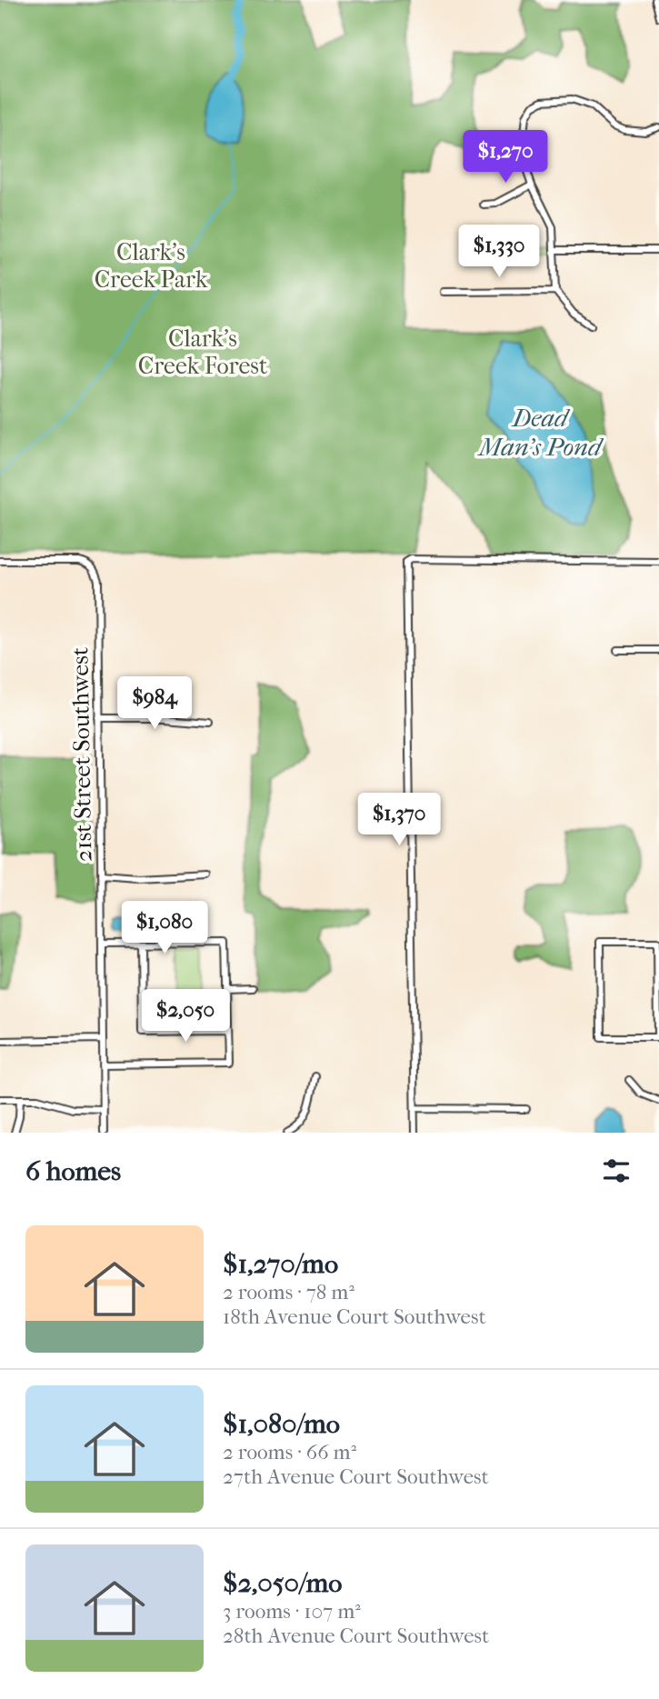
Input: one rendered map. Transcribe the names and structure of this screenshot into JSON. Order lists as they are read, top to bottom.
{
  "streets": {
    "street": ["21st Street Southwest"]
  },
  "water": ["Dead Man's Pond"],
  "parks": ["Clark's Creek Park", "Clark's Creek Forest"],
  "page": {
    "price": [
      "$1,270",
      "$1,330",
      "$984",
      "$1,370",
      "$1,080",
      "$2,050"
    ],
    "heading": "6 homes",
    "list": [
      {
        "name": "$1,270/mo",
        "note": "2 rooms · 78 m² · 18th Avenue Court Southwest"
      },
      {
        "name": "$1,080/mo",
        "note": "2 rooms · 66 m² · 27th Avenue Court Southwest"
      },
      {
        "name": "$2,050/mo",
        "note": "3 rooms · 107 m² · 28th Avenue Court Southwest"
      }
    ]
  }
}
